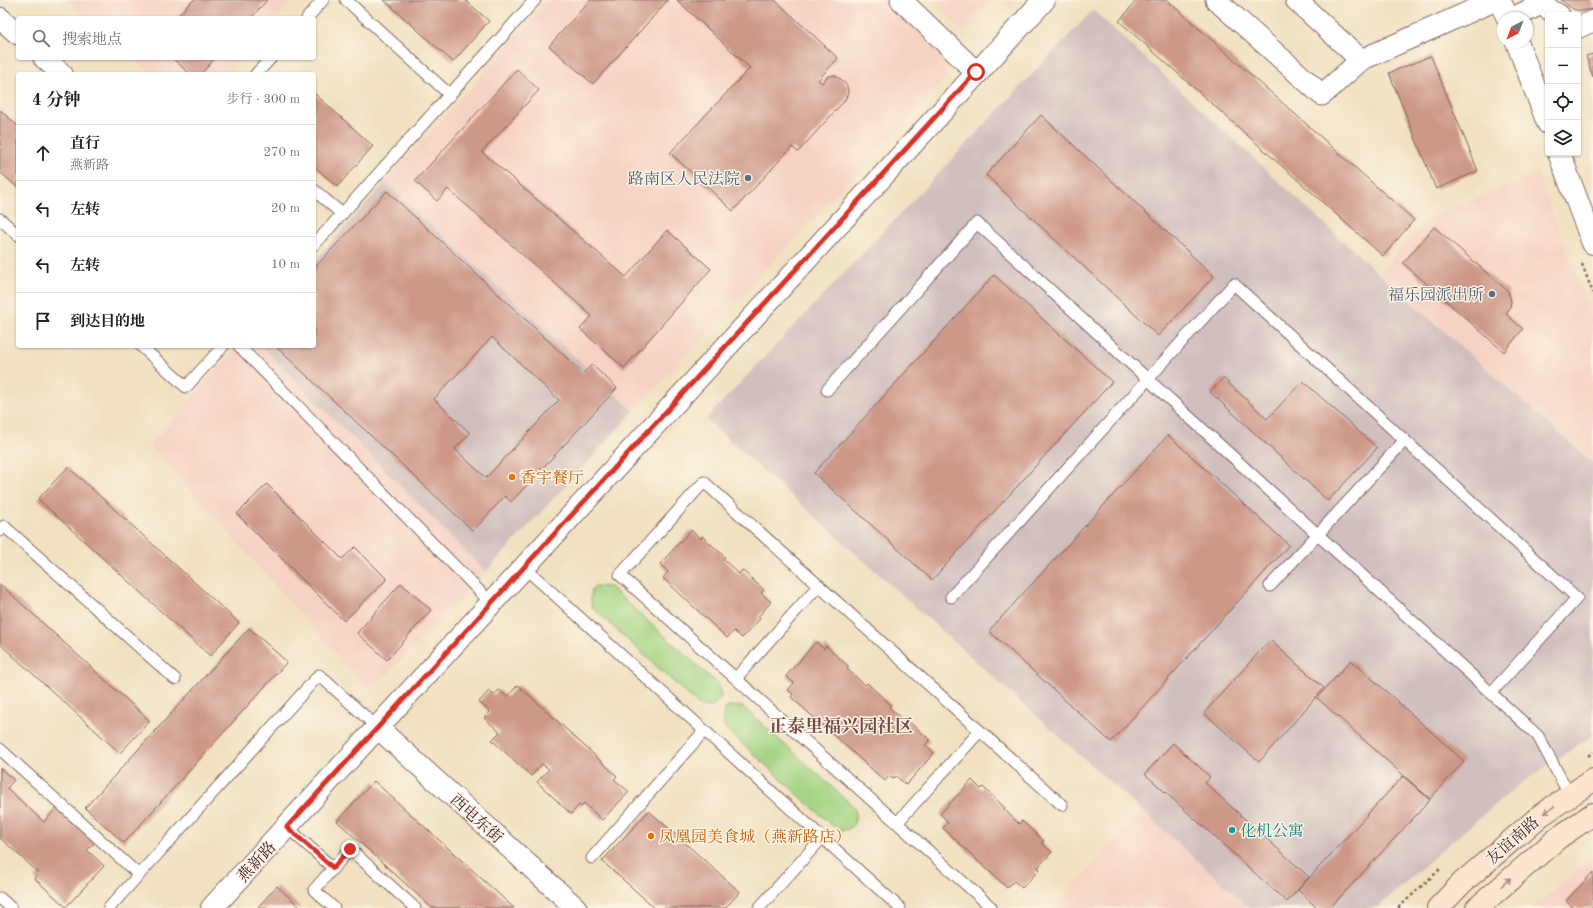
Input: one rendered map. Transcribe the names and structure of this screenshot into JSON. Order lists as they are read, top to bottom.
{
  "streets": {
    "main road": ["友谊南路"],
    "street": ["西电东街", "燕新路"]
  },
  "crossings": [
    ["西电东街", "燕新路"]
  ],
  "districts": ["正泰里福兴园社区"],
  "places": [
    "路南区人民法院",
    "福乐园派出所",
    "香宇餐厅",
    "化机公寓",
    "凤凰园美食城（燕新路店）"
  ],
  "north": "bottom left",
  "page": {
    "map_buttons": ["+", "−"],
    "search": "搜索地点",
    "heading": ["4 分钟", "步行 · 300 m"],
    "list": [
      ["直行", "燕新路", "270 m"],
      ["左转", "20 m"],
      ["左转", "10 m"],
      "到达目的地"
    ]
  }
}
